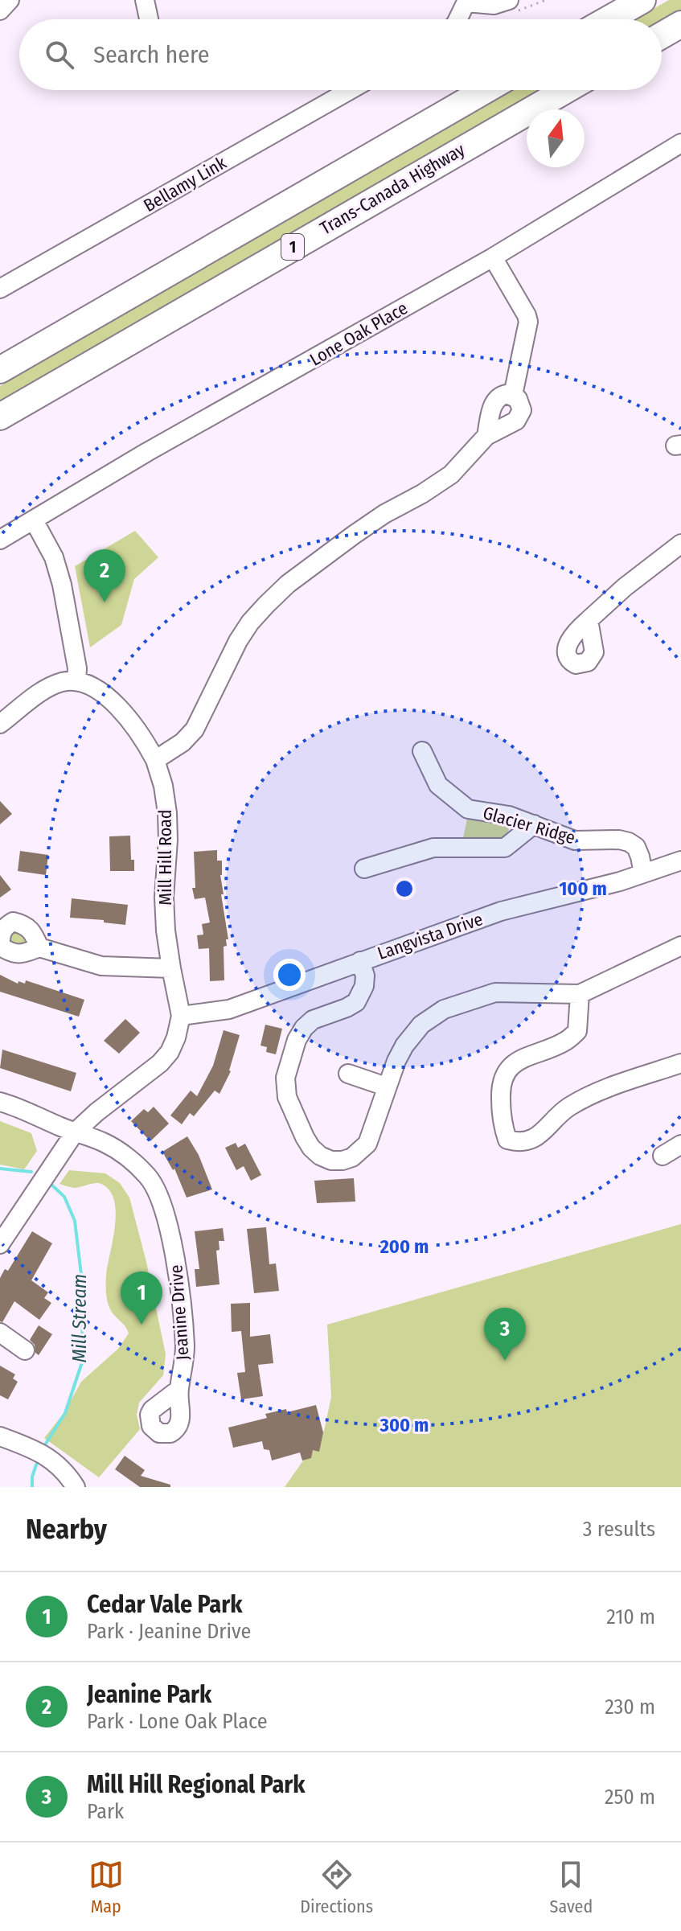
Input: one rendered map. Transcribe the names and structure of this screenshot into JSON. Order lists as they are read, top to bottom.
{
  "streets": {
    "highway": ["Trans-Canada Highway", "1"],
    "street": [
      "Bellamy Link",
      "Lone Oak Place",
      "Glacier Ridge",
      "Mill Hill Road",
      "Langvista Drive",
      "Jeanine Drive"
    ]
  },
  "crossings": [
    ["Glacier Ridge", "Langvista Drive"],
    ["Mill Hill Road", "Langvista Drive"],
    ["Mill Hill Road", "Jeanine Drive"]
  ],
  "water": ["Mill Stream"],
  "north": "top",
  "page": {
    "search": "Search here",
    "pins": ["2", "1", "3"],
    "heading": ["Nearby", "3 results"],
    "list": [
      {
        "mark": "1",
        "name": "Cedar Vale Park",
        "note": "Park · Jeanine Drive",
        "value": "210 m"
      },
      {
        "mark": "2",
        "name": "Jeanine Park",
        "note": "Park · Lone Oak Place",
        "value": "230 m"
      },
      {
        "mark": "3",
        "name": "Mill Hill Regional Park",
        "note": "Park",
        "value": "250 m"
      }
    ],
    "nav": ["Map", "Directions", "Saved"]
  },
  "rings": ["100 m", "200 m", "300 m"]
}
